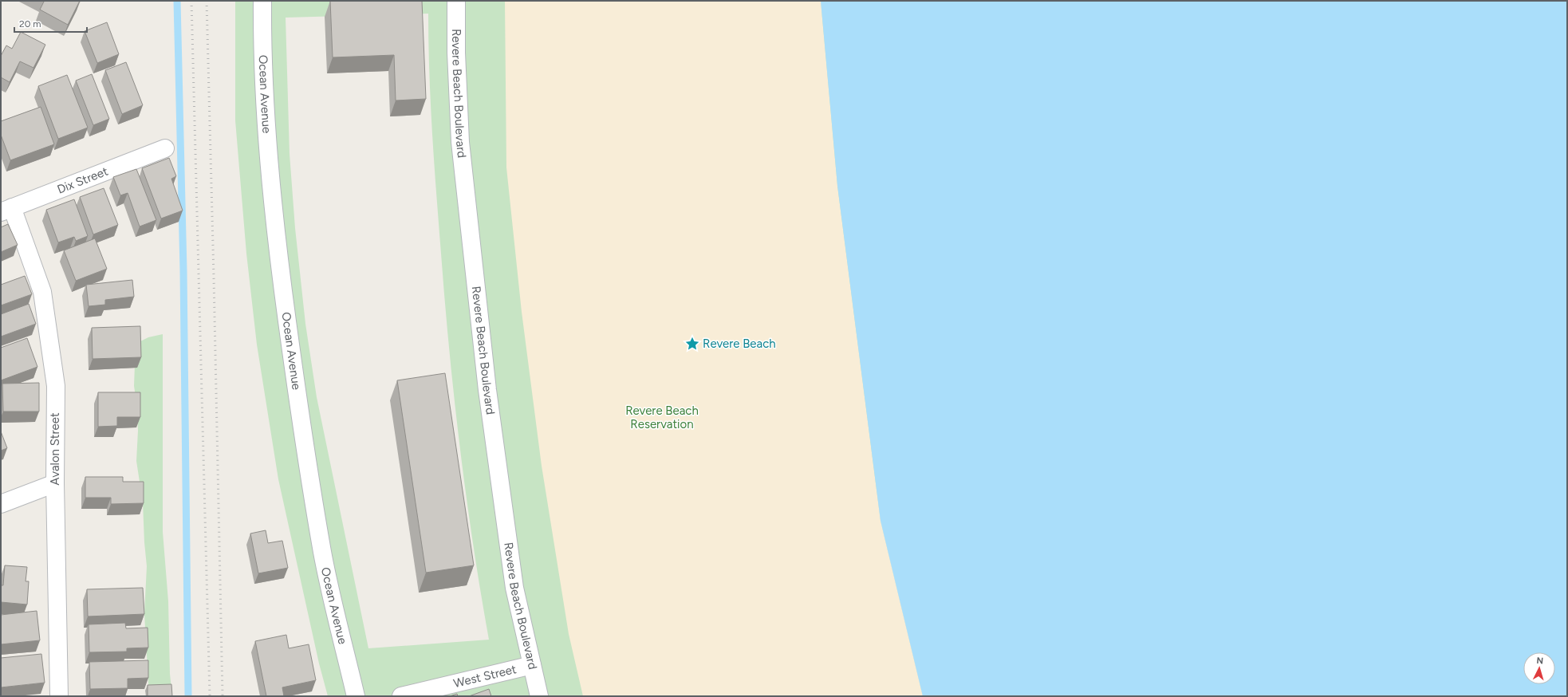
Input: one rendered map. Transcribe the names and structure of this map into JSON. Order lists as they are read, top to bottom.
{
  "streets": {
    "main road": [
      "Revere Beach Boulevard",
      "Ocean Avenue",
      "Dix Street",
      "Avalon Street",
      "West Street"
    ]
  },
  "crossings": [
    ["Revere Beach Boulevard", "West Street"],
    ["Dix Street", "Avalon Street"]
  ],
  "parks": ["Revere Beach Reservation"],
  "places": {
    "place": ["Revere Beach"]
  },
  "scale_bar": "20 m",
  "north": "top"
}
